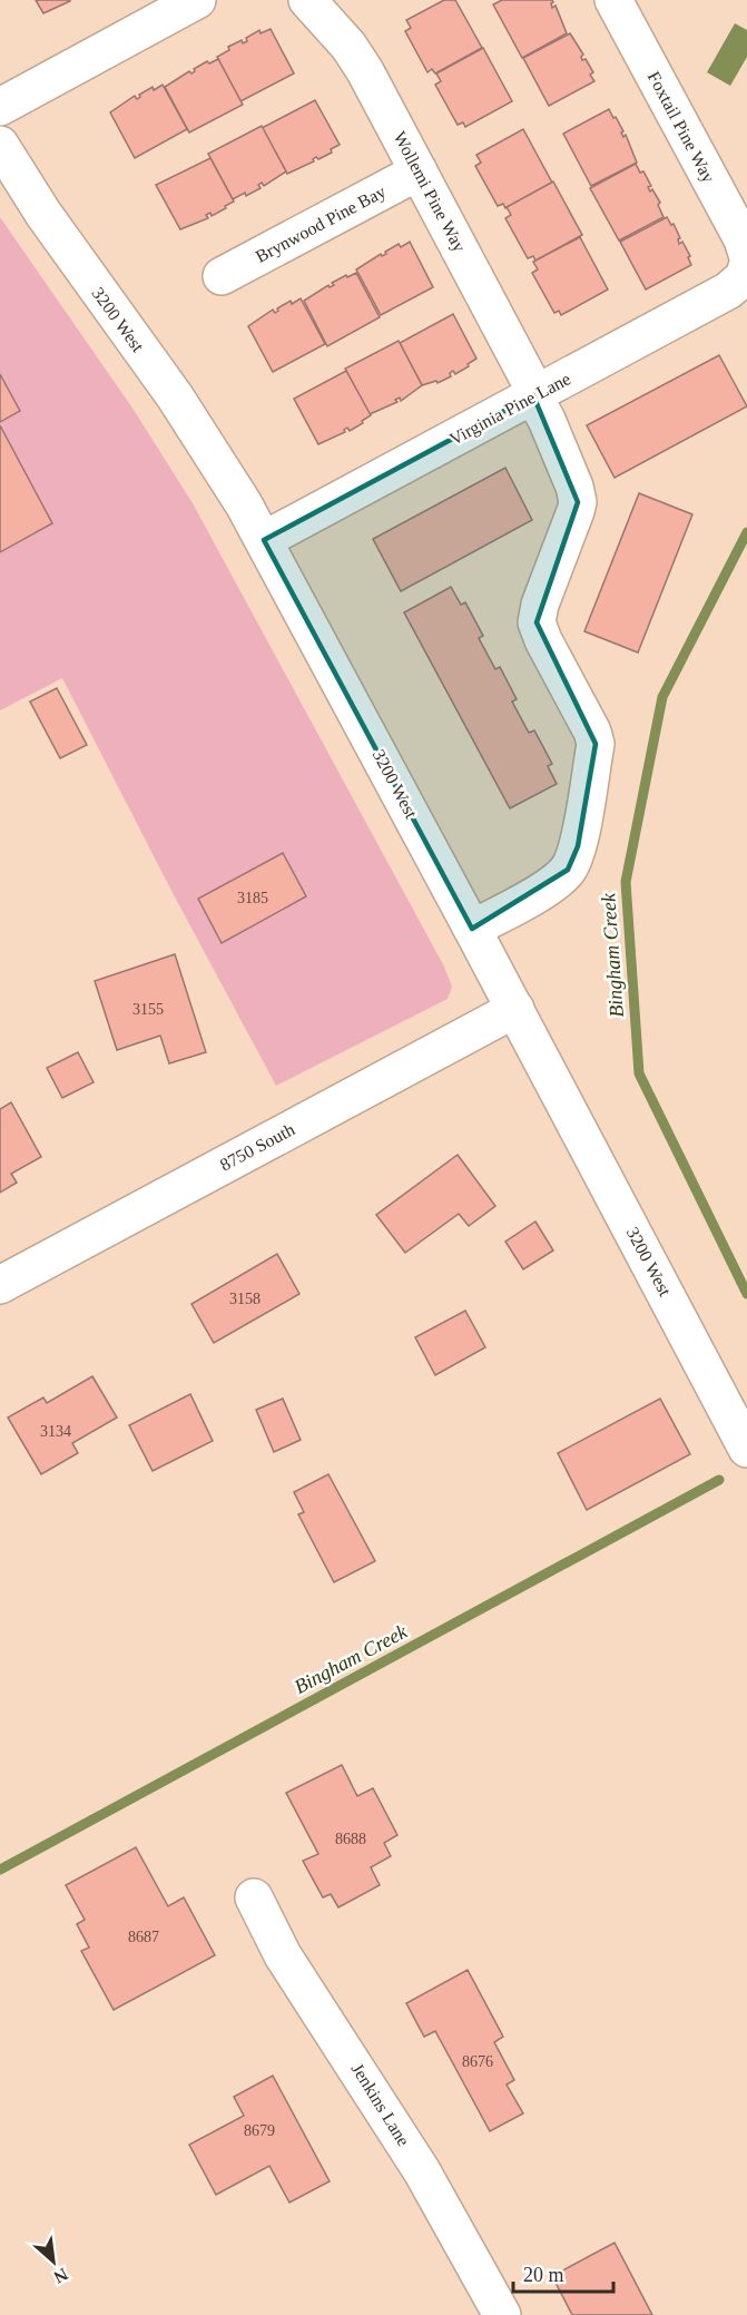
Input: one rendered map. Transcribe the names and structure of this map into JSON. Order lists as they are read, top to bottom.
{
  "streets": {
    "street": [
      "Foxtail Pine Way",
      "Wollemi Pine Way",
      "Brynwood Pine Bay",
      "3200 West",
      "Virginia Pine Lane",
      "8750 South",
      "Jenkins Lane"
    ]
  },
  "crossings": [
    ["Wollemi Pine Way", "Brynwood Pine Bay"],
    ["Wollemi Pine Way", "3200 West"],
    ["Wollemi Pine Way", "Virginia Pine Lane"],
    ["3200 West", "Virginia Pine Lane"],
    ["3200 West", "8750 South"]
  ],
  "water": ["Bingham Creek"],
  "house_numbers": [
    "3185",
    "3155",
    "3158",
    "3134",
    "8688",
    "8687",
    "8676",
    "8679"
  ],
  "scale_bar": "20 m",
  "north": "bottom right"
}
